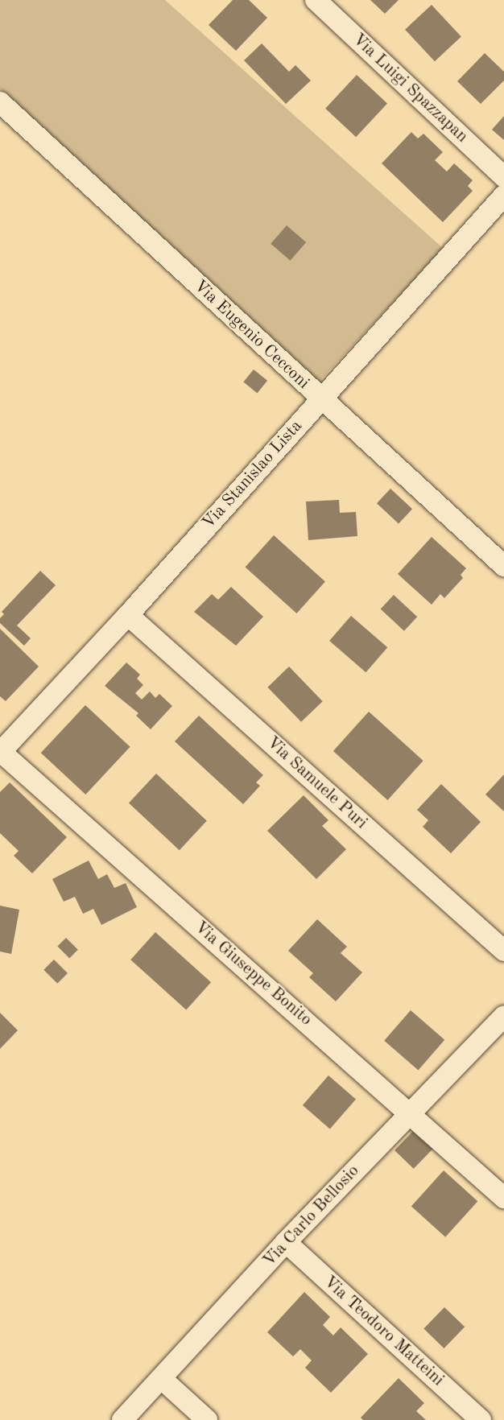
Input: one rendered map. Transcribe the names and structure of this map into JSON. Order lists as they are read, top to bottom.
{
  "streets": {
    "street": [
      "Via Luigi Spazzapan",
      "Via Eugenio Cecconi",
      "Via Stanislao Lista",
      "Via Samuele Puri",
      "Via Giuseppe Bonito",
      "Via Carlo Bellosio",
      "Via Teodoro Matteini"
    ]
  },
  "crossings": [
    ["Via Eugenio Cecconi", "Via Stanislao Lista"],
    ["Via Stanislao Lista", "Via Samuele Puri"],
    ["Via Stanislao Lista", "Via Giuseppe Bonito"],
    ["Via Giuseppe Bonito", "Via Carlo Bellosio"],
    ["Via Carlo Bellosio", "Via Teodoro Matteini"]
  ]
}
